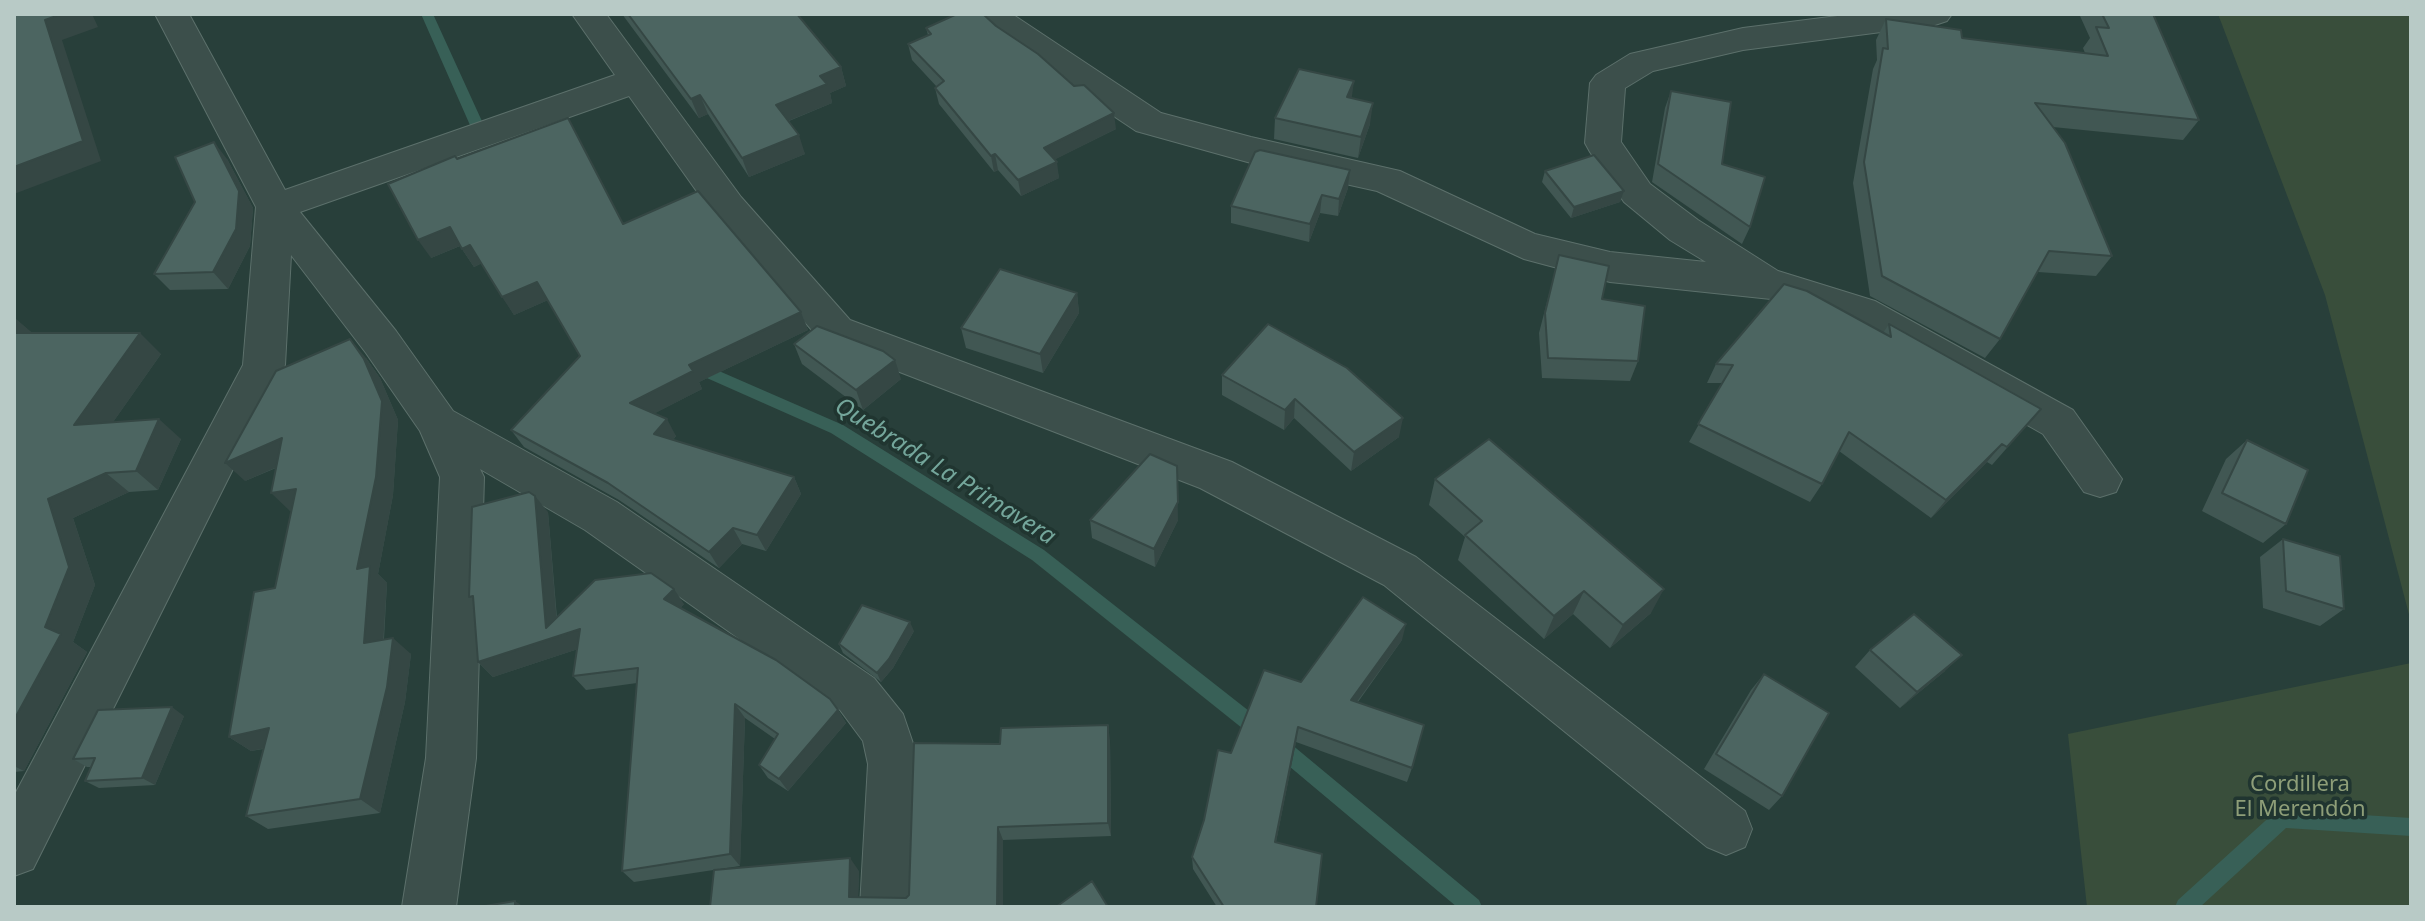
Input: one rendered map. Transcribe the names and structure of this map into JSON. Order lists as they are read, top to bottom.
{
  "water": ["Quebrada La Primavera"],
  "parks": ["Cordillera El Merendón"]
}
